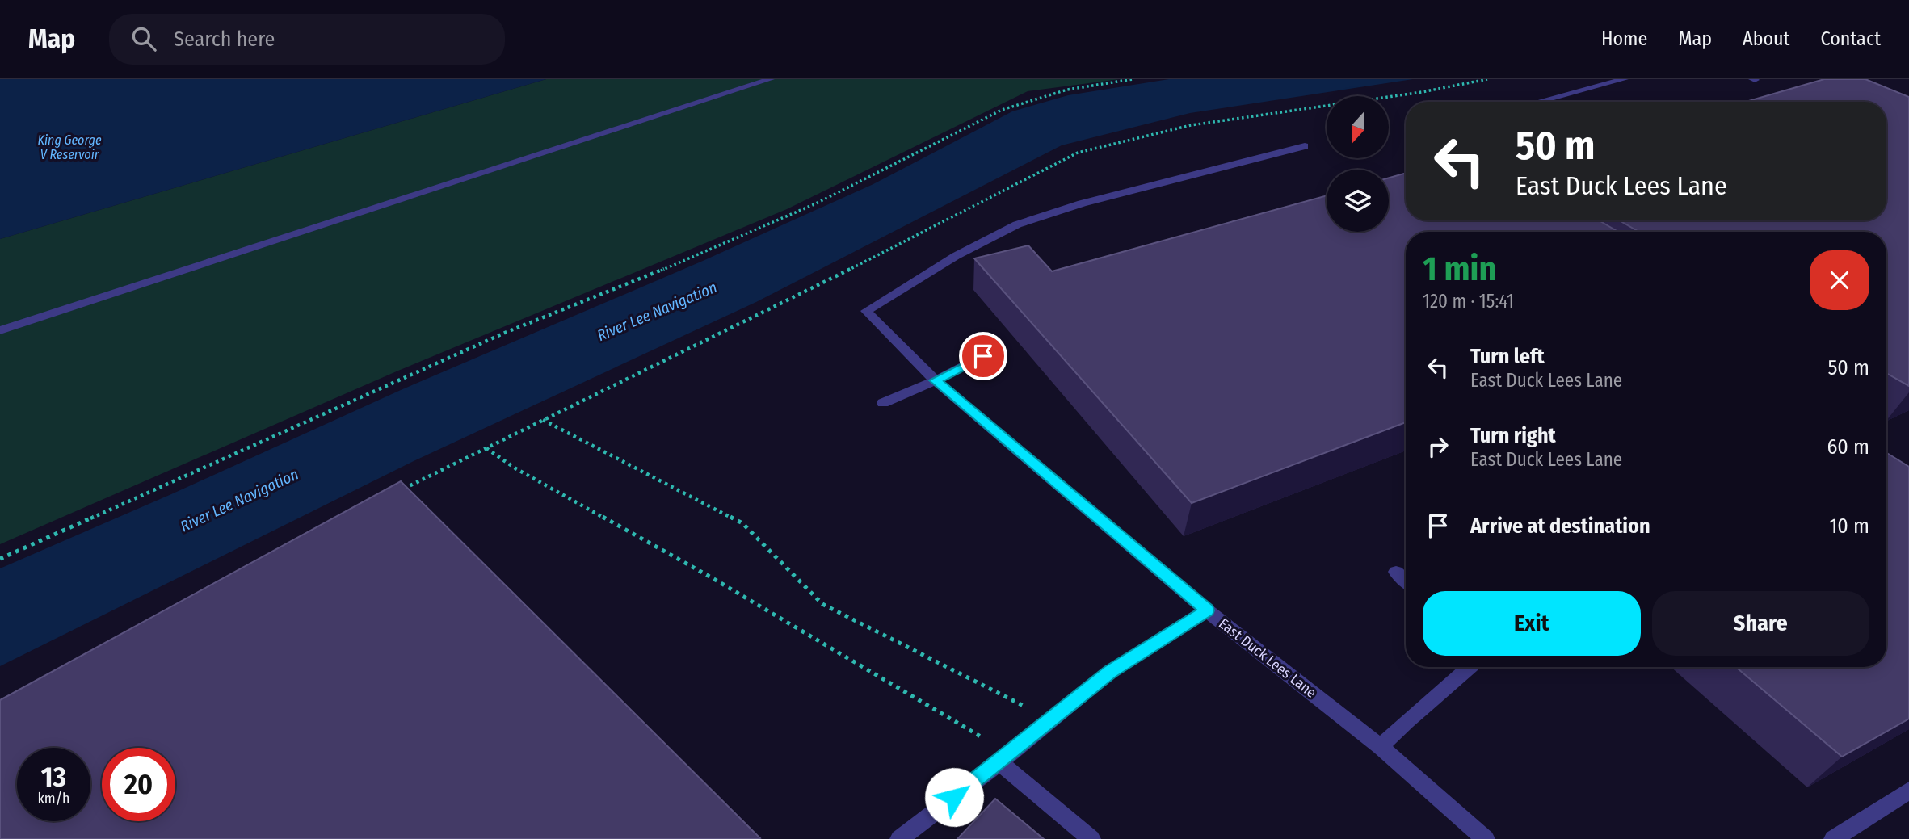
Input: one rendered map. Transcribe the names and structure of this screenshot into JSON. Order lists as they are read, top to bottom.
{
  "streets": {
    "street": ["East Duck Lees Lane"]
  },
  "water": ["King George V Reservoir", "River Lee Navigation"],
  "north": "bottom",
  "page": {
    "header": "Map",
    "search": "Search here",
    "nav": [
      "Home",
      "Map",
      "About",
      "Contact"
    ],
    "turn": ["50 m", "East Duck Lees Lane"],
    "heading": ["1 min", "120 m · 15:41"],
    "list": [
      {
        "name": "Turn left",
        "note": "East Duck Lees Lane",
        "value": "50 m"
      },
      {
        "name": "Turn right",
        "note": "East Duck Lees Lane",
        "value": "60 m"
      },
      {
        "name": "Arrive at destination",
        "value": "10 m"
      }
    ],
    "buttons": ["Exit", "Share"],
    "speed": "13 km/h",
    "limit": "20"
  }
}
